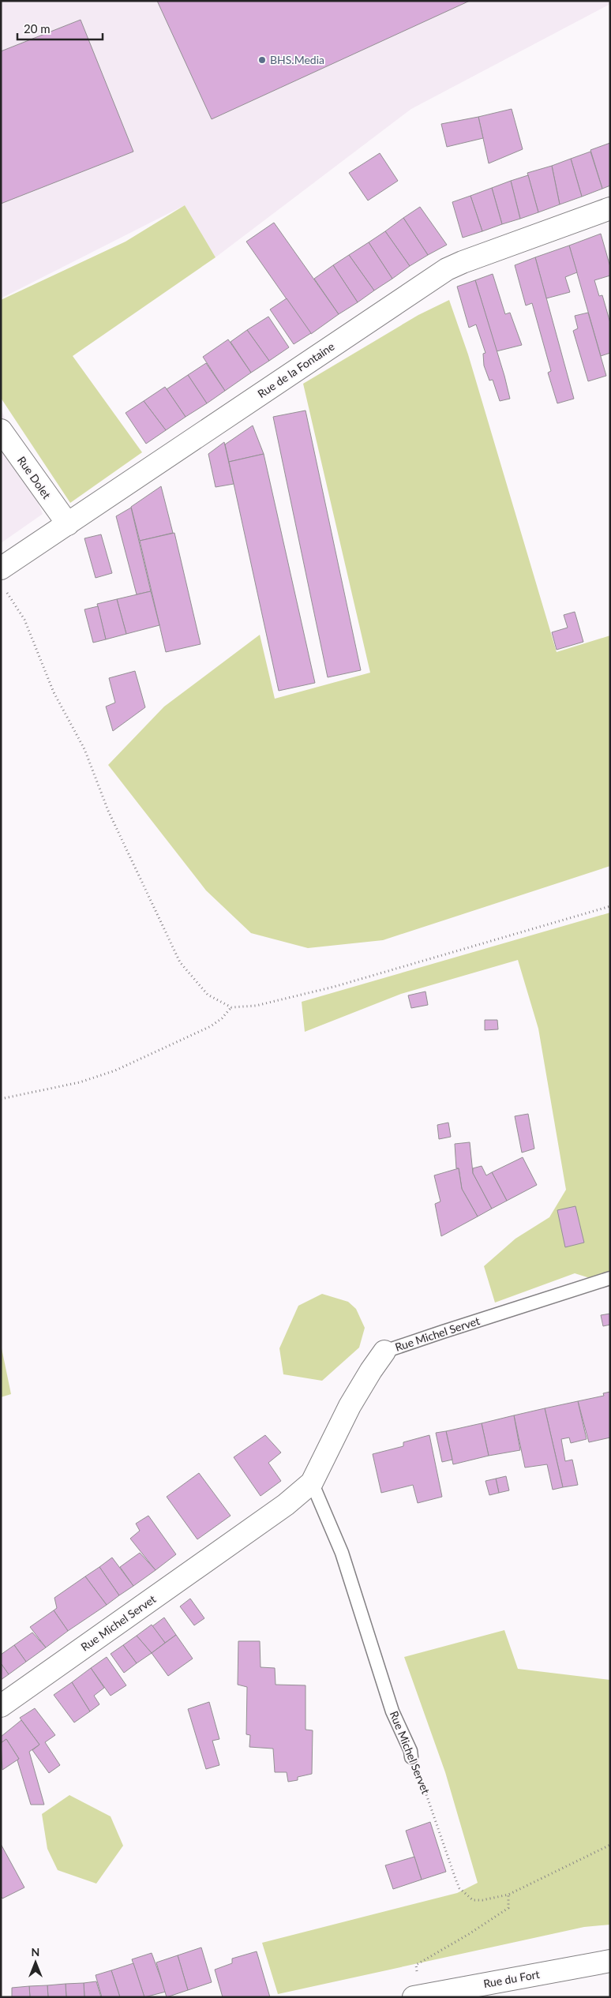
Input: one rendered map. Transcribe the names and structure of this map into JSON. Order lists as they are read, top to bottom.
{
  "streets": {
    "street": [
      "Rue de la Fontaine",
      "Rue Dolet",
      "Rue Michel Servet",
      "Rue du Fort"
    ]
  },
  "crossings": [
    ["Rue de la Fontaine", "Rue Dolet"]
  ],
  "places": ["BHS.Media"],
  "scale_bar": "20 m",
  "north": "top"
}
